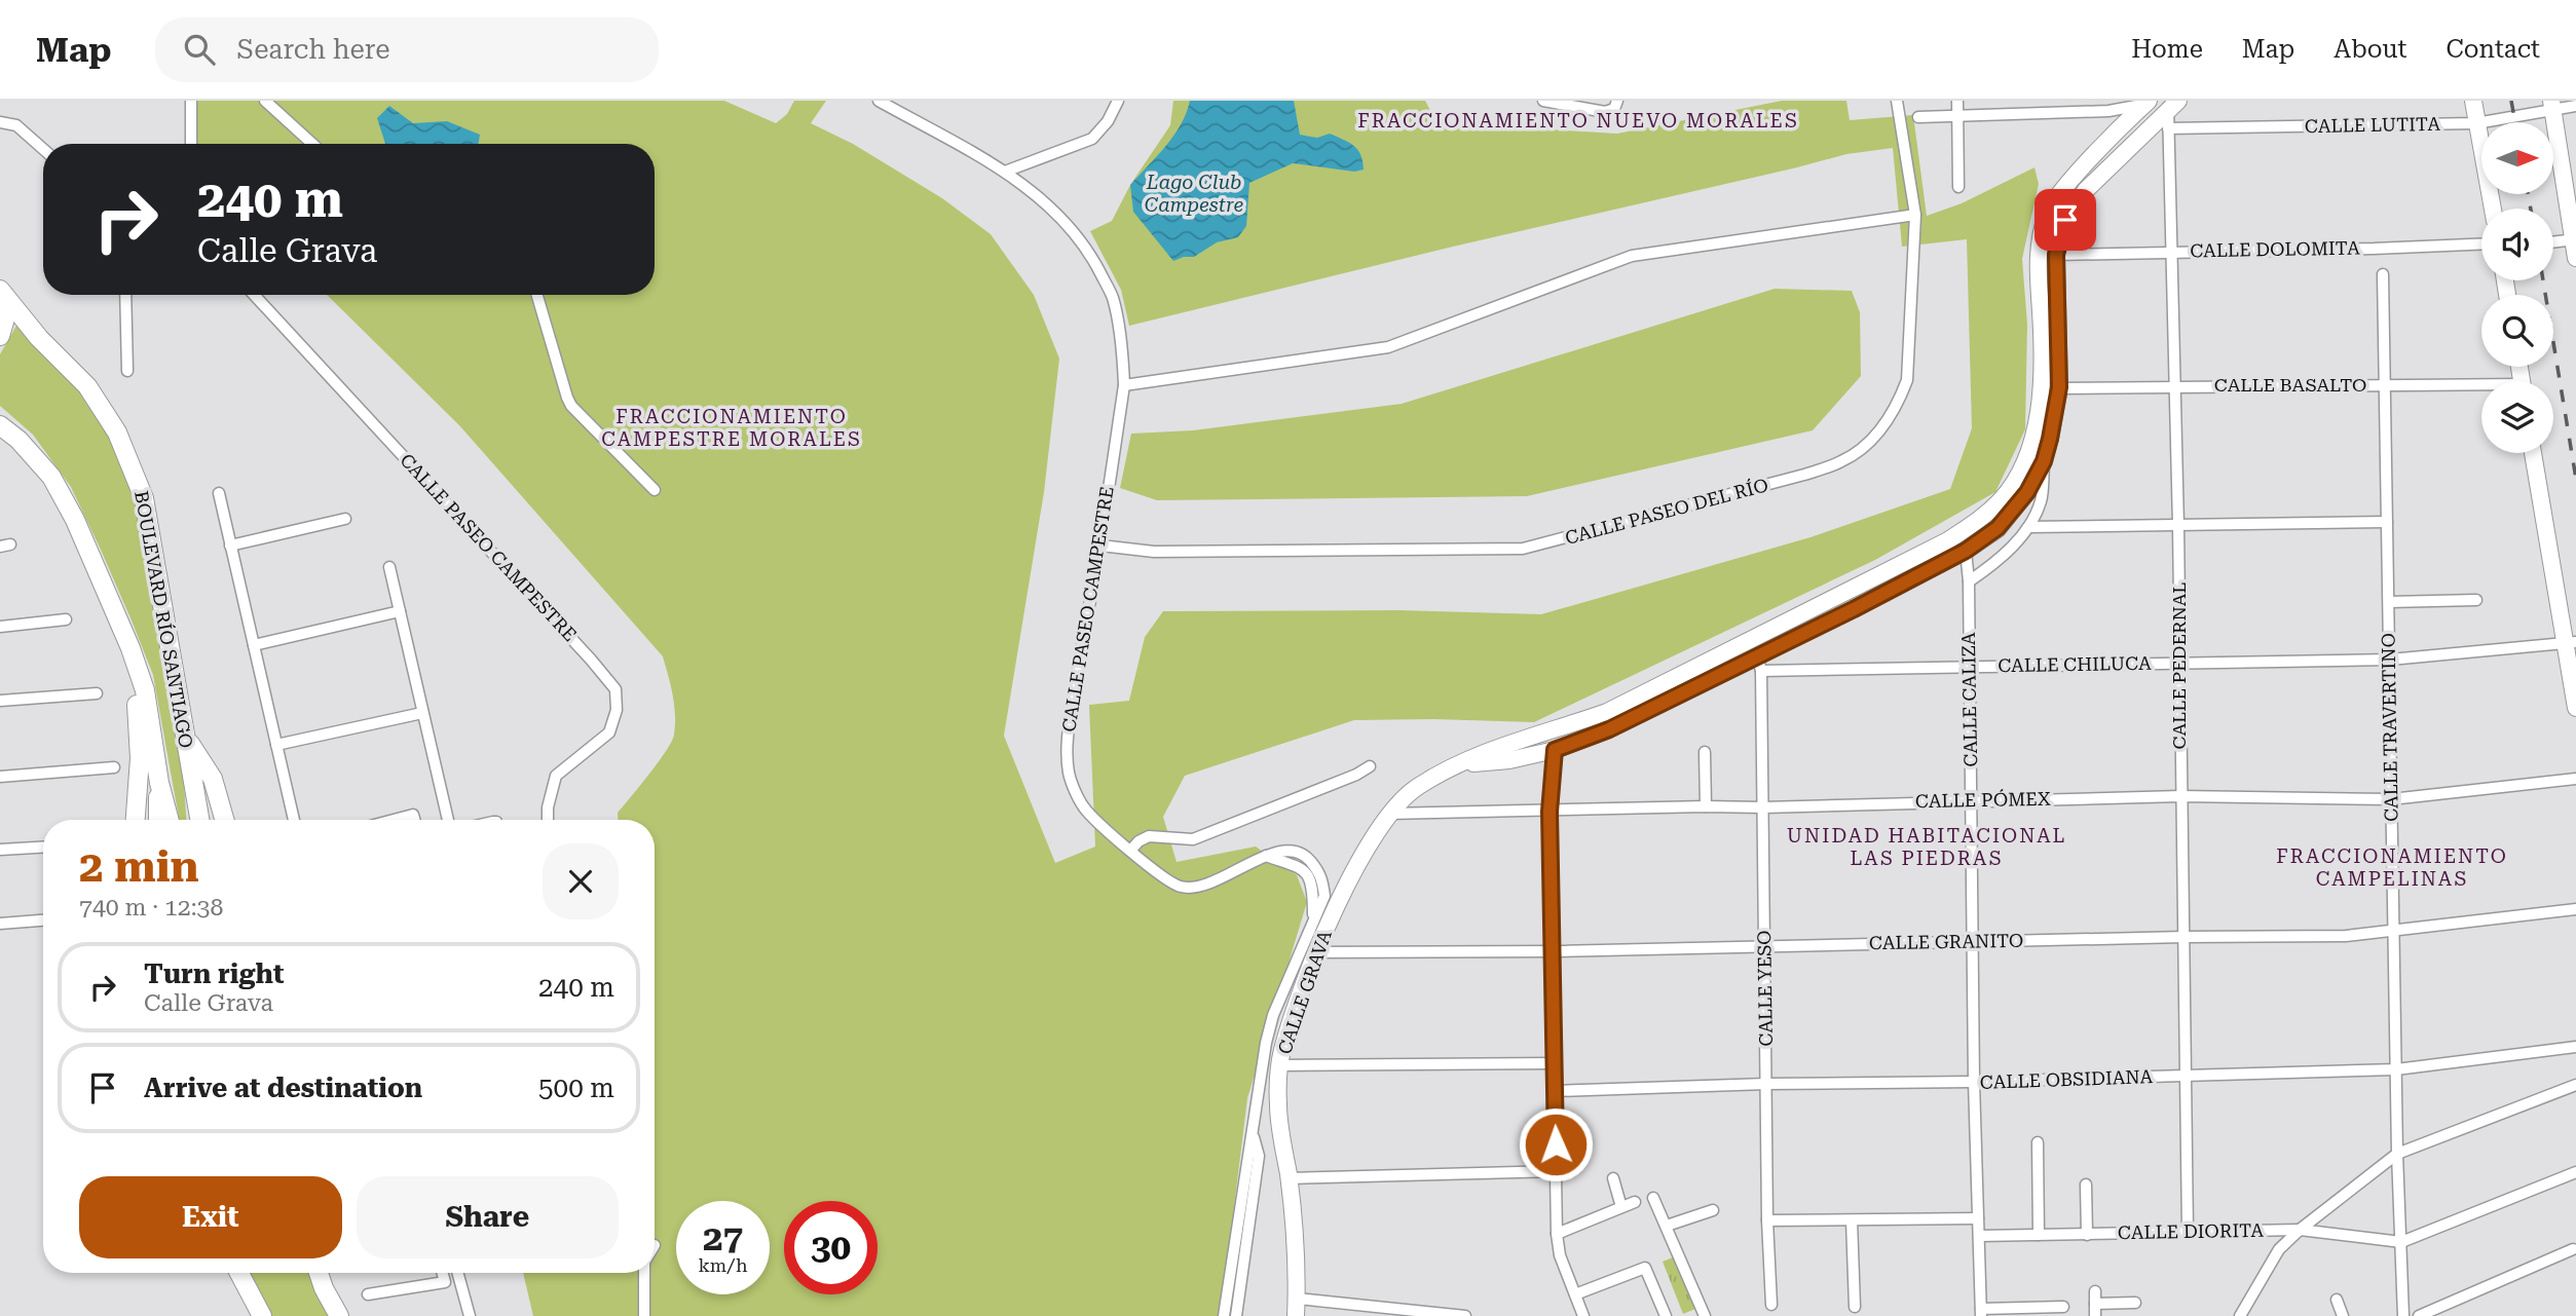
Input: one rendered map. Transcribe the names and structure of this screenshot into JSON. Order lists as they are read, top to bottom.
{
  "streets": {
    "main road": ["BOULEVARD RÍO SANTIAGO", "CALLE GRAVA"],
    "street": [
      "CALLE LUTITA",
      "CALLE DOLOMITA",
      "CALLE BASALTO",
      "CALLE PASEO DEL RÍO",
      "CALLE PASEO CAMPESTRE",
      "CALLE CHILUCA",
      "CALLE PEDERNAL",
      "CALLE CALIZA",
      "CALLE TRAVERTINO",
      "CALLE PÓMEX",
      "CALLE GRANITO",
      "CALLE YESO",
      "CALLE OBSIDIANA",
      "CALLE DIORITA"
    ]
  },
  "crossings": [
    ["CALLE LUTITA", "CALLE PEDERNAL"],
    ["CALLE DOLOMITA", "CALLE PEDERNAL"],
    ["CALLE DOLOMITA", "CALLE GRAVA"],
    ["CALLE BASALTO", "CALLE PEDERNAL"],
    ["CALLE BASALTO", "CALLE TRAVERTINO"],
    ["CALLE BASALTO", "CALLE GRAVA"],
    ["CALLE PASEO DEL RÍO", "CALLE PASEO CAMPESTRE"],
    ["CALLE CHILUCA", "CALLE PEDERNAL"],
    ["CALLE CHILUCA", "CALLE CALIZA"],
    ["CALLE CHILUCA", "CALLE TRAVERTINO"],
    ["CALLE CHILUCA", "CALLE YESO"],
    ["CALLE CHILUCA", "CALLE GRAVA"],
    ["CALLE PEDERNAL", "CALLE PÓMEX"],
    ["CALLE PEDERNAL", "CALLE GRANITO"],
    ["CALLE PEDERNAL", "CALLE GRAVA"],
    ["CALLE PEDERNAL", "CALLE OBSIDIANA"],
    ["CALLE PEDERNAL", "CALLE DIORITA"],
    ["CALLE CALIZA", "CALLE PÓMEX"],
    ["CALLE CALIZA", "CALLE GRANITO"],
    ["CALLE CALIZA", "CALLE GRAVA"],
    ["CALLE CALIZA", "CALLE OBSIDIANA"],
    ["CALLE CALIZA", "CALLE DIORITA"],
    ["CALLE TRAVERTINO", "CALLE PÓMEX"],
    ["CALLE TRAVERTINO", "CALLE GRANITO"],
    ["CALLE TRAVERTINO", "CALLE OBSIDIANA"],
    ["CALLE TRAVERTINO", "CALLE DIORITA"],
    ["CALLE PÓMEX", "CALLE YESO"],
    ["CALLE PÓMEX", "CALLE GRAVA"],
    ["CALLE GRANITO", "CALLE YESO"],
    ["CALLE GRANITO", "CALLE GRAVA"],
    ["CALLE YESO", "CALLE GRAVA"],
    ["CALLE YESO", "CALLE OBSIDIANA"]
  ],
  "districts": [
    "FRACCIONAMIENTO NUEVO MORALES",
    "FRACCIONAMIENTO CAMPESTRE MORALES",
    "UNIDAD HABITACIONAL LAS PIEDRAS",
    "FRACCIONAMIENTO CAMPELINAS"
  ],
  "water": ["Lago Club Campestre"],
  "north": "right",
  "page": {
    "header": "Map",
    "search": "Search here",
    "nav": [
      "Home",
      "Map",
      "About",
      "Contact"
    ],
    "turn": ["240 m", "Calle Grava"],
    "heading": ["2 min", "740 m · 12:38"],
    "list": [
      {
        "name": "Turn right",
        "note": "Calle Grava",
        "value": "240 m"
      },
      {
        "name": "Arrive at destination",
        "value": "500 m"
      }
    ],
    "buttons": ["Exit", "Share"],
    "speed": "27 km/h",
    "limit": "30"
  }
}
